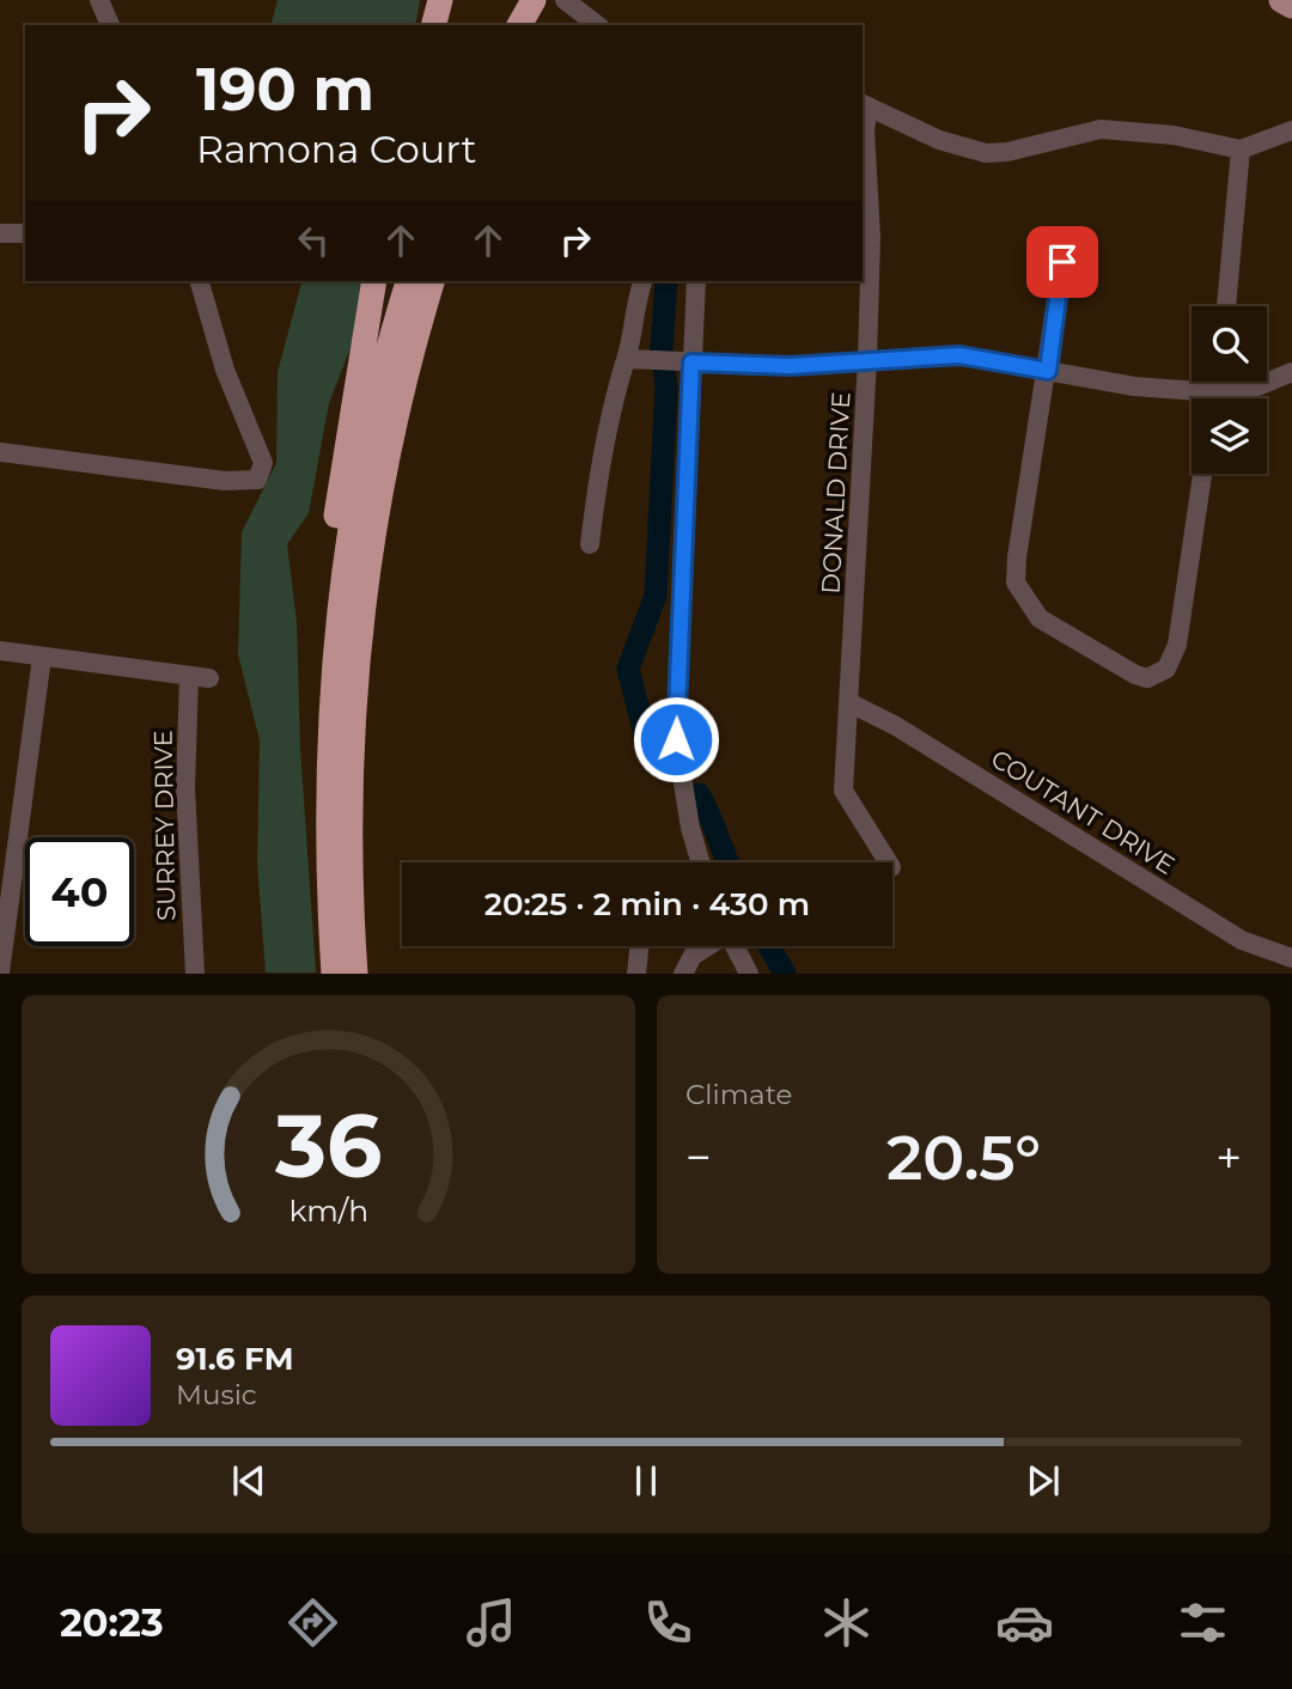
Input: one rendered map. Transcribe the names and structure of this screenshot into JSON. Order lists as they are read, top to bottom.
{
  "streets": {
    "street": ["DONALD DRIVE", "COUTANT DRIVE", "SURREY DRIVE"]
  },
  "crossings": [
    ["DONALD DRIVE", "COUTANT DRIVE"]
  ],
  "page": {
    "turn": ["190 m", "Ramona Court"],
    "limit": "40",
    "trip": "20:25 · 2 min · 430 m",
    "tile": "Climate",
    "heat": ["−", "20.5°", "+"],
    "song": ["91.6 FM", "Music"],
    "tabs": "20:23",
    "gauge": ["36", "km/h"]
  }
}
